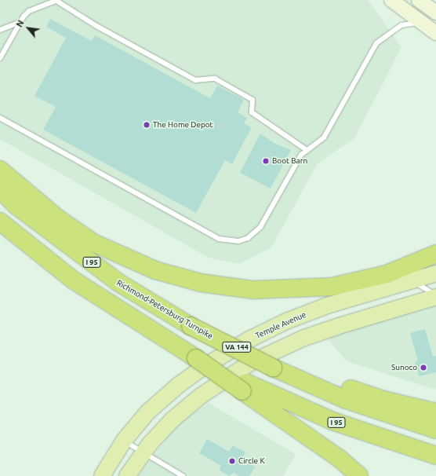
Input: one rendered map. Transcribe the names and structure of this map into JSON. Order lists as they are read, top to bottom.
{
  "streets": {
    "highway": ["I 95", "Richmond-Petersburg Turnpike"],
    "main road": ["Temple Avenue", "VA 144"]
  },
  "places": [
    "The Home Depot",
    "Boot Barn",
    "Sunoco",
    "Circle K"
  ],
  "north": "top left"
}
